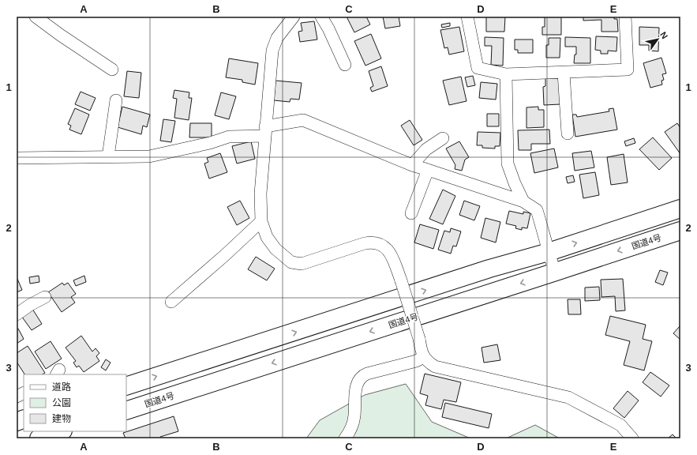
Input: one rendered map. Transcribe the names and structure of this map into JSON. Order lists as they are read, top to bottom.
{
  "streets": {
    "highway": ["国道4号"]
  },
  "legend": ["道路", "公園", "建物"],
  "north": "top right",
  "grid": {
    "columns": [
      "A",
      "B",
      "C",
      "D",
      "E"
    ],
    "rows": ["1", "2", "3"]
  }
}
